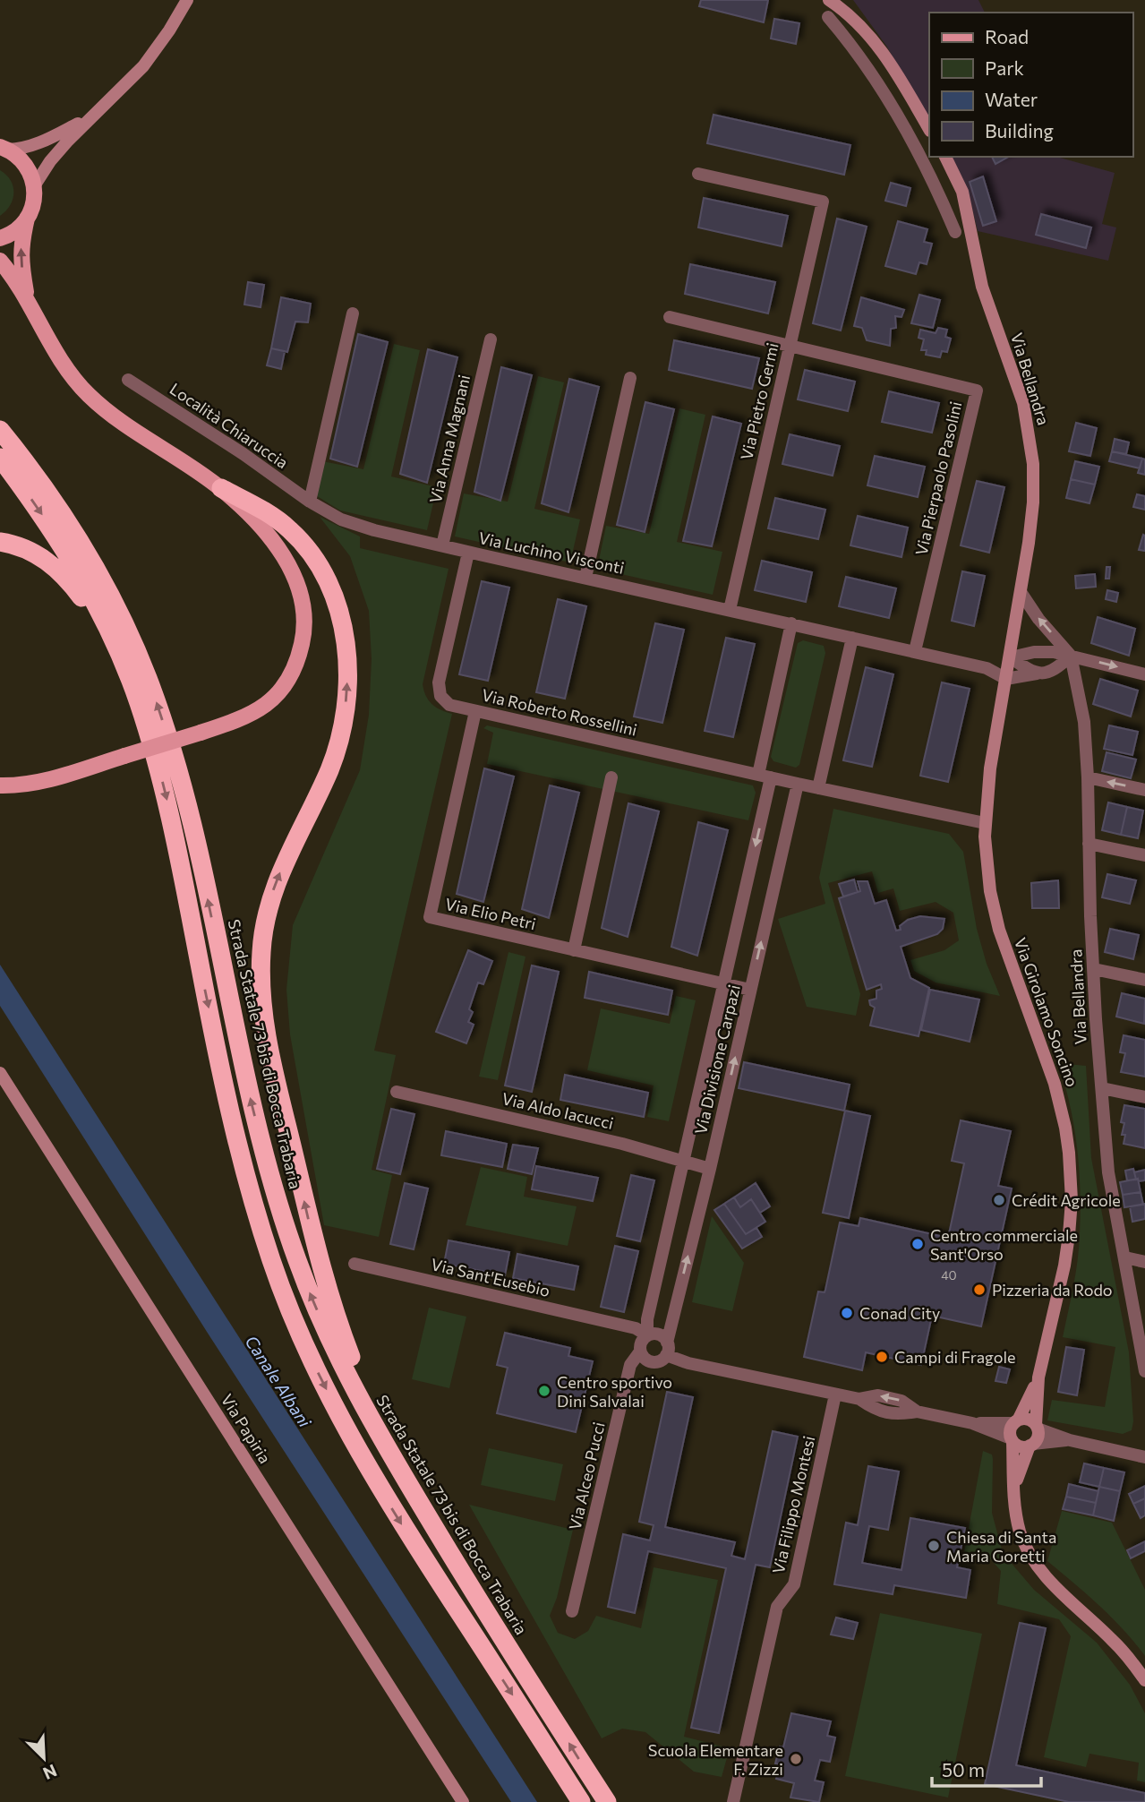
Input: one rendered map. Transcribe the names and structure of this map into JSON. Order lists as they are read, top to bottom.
{
  "streets": {
    "highway": ["Strada Statale 73 bis di Bocca Trabaria"],
    "main road": ["Via Bellandra", "Via Girolamo Soncino", "Via Papiria"],
    "street": [
      "Via Pietro Germi",
      "Località Chiaruccia",
      "Via Anna Magnani",
      "Via Pierpaolo Pasolini",
      "Via Luchino Visconti",
      "Via Roberto Rossellini",
      "Via Elio Petri",
      "Via Divisione Carpazi",
      "Via Aldo Iacucci",
      "Via Sant'Eusebio",
      "Via Alceo Pucci",
      "Via Filippo Montesi"
    ]
  },
  "crossings": [
    ["Via Bellandra", "Via Girolamo Soncino"],
    ["Via Pietro Germi", "Via Pierpaolo Pasolini"],
    ["Via Pietro Germi", "Via Luchino Visconti"],
    ["Località Chiaruccia", "Via Luchino Visconti"],
    ["Via Anna Magnani", "Via Luchino Visconti"],
    ["Via Pierpaolo Pasolini", "Via Luchino Visconti"],
    ["Via Luchino Visconti", "Via Roberto Rossellini"],
    ["Via Luchino Visconti", "Via Girolamo Soncino"],
    ["Via Roberto Rossellini", "Via Elio Petri"],
    ["Via Roberto Rossellini", "Via Girolamo Soncino"],
    ["Via Roberto Rossellini", "Via Divisione Carpazi"],
    ["Via Elio Petri", "Via Divisione Carpazi"],
    ["Via Girolamo Soncino", "Via Sant'Eusebio"],
    ["Via Divisione Carpazi", "Via Aldo Iacucci"],
    ["Via Divisione Carpazi", "Via Sant'Eusebio"],
    ["Via Divisione Carpazi", "Via Alceo Pucci"],
    ["Via Sant'Eusebio", "Via Alceo Pucci"],
    ["Via Sant'Eusebio", "Via Filippo Montesi"]
  ],
  "water": ["Canale Albani"],
  "places": [
    "Crédit Agricole",
    "Centro commerciale Sant'Orso",
    "Pizzeria da Rodo",
    "Conad City",
    "Campi di Fragole",
    "Centro sportivo Dini Salvalai",
    "Chiesa di Santa Maria Goretti",
    "Scuola Elementare F. Zizzi"
  ],
  "house_numbers": ["40"],
  "legend": [
    "Road",
    "Park",
    "Water",
    "Building"
  ],
  "scale_bar": "50 m",
  "north": "bottom right"
}
